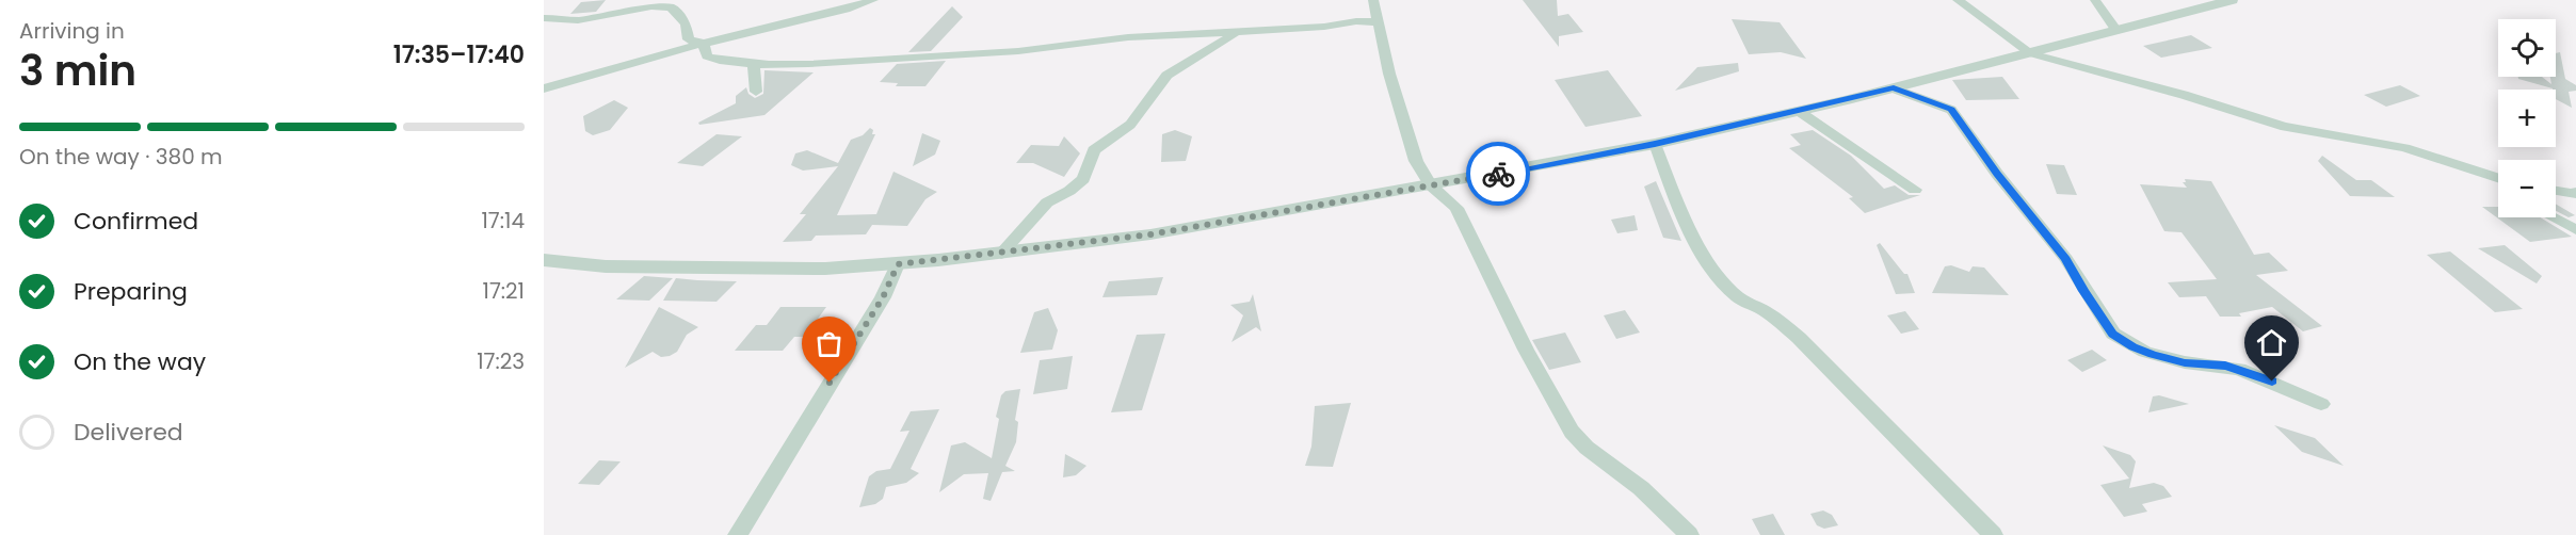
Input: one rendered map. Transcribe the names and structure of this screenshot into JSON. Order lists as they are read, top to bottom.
{
  "page": {
    "heading": ["3 min", "Arriving in", "17:35–17:40"],
    "map_buttons": ["+", "−"],
    "bar": "On the way · 380 m",
    "list": [
      ["Confirmed", "17:14"],
      ["Preparing", "17:21"],
      ["On the way", "17:23"],
      "Delivered"
    ]
  }
}
